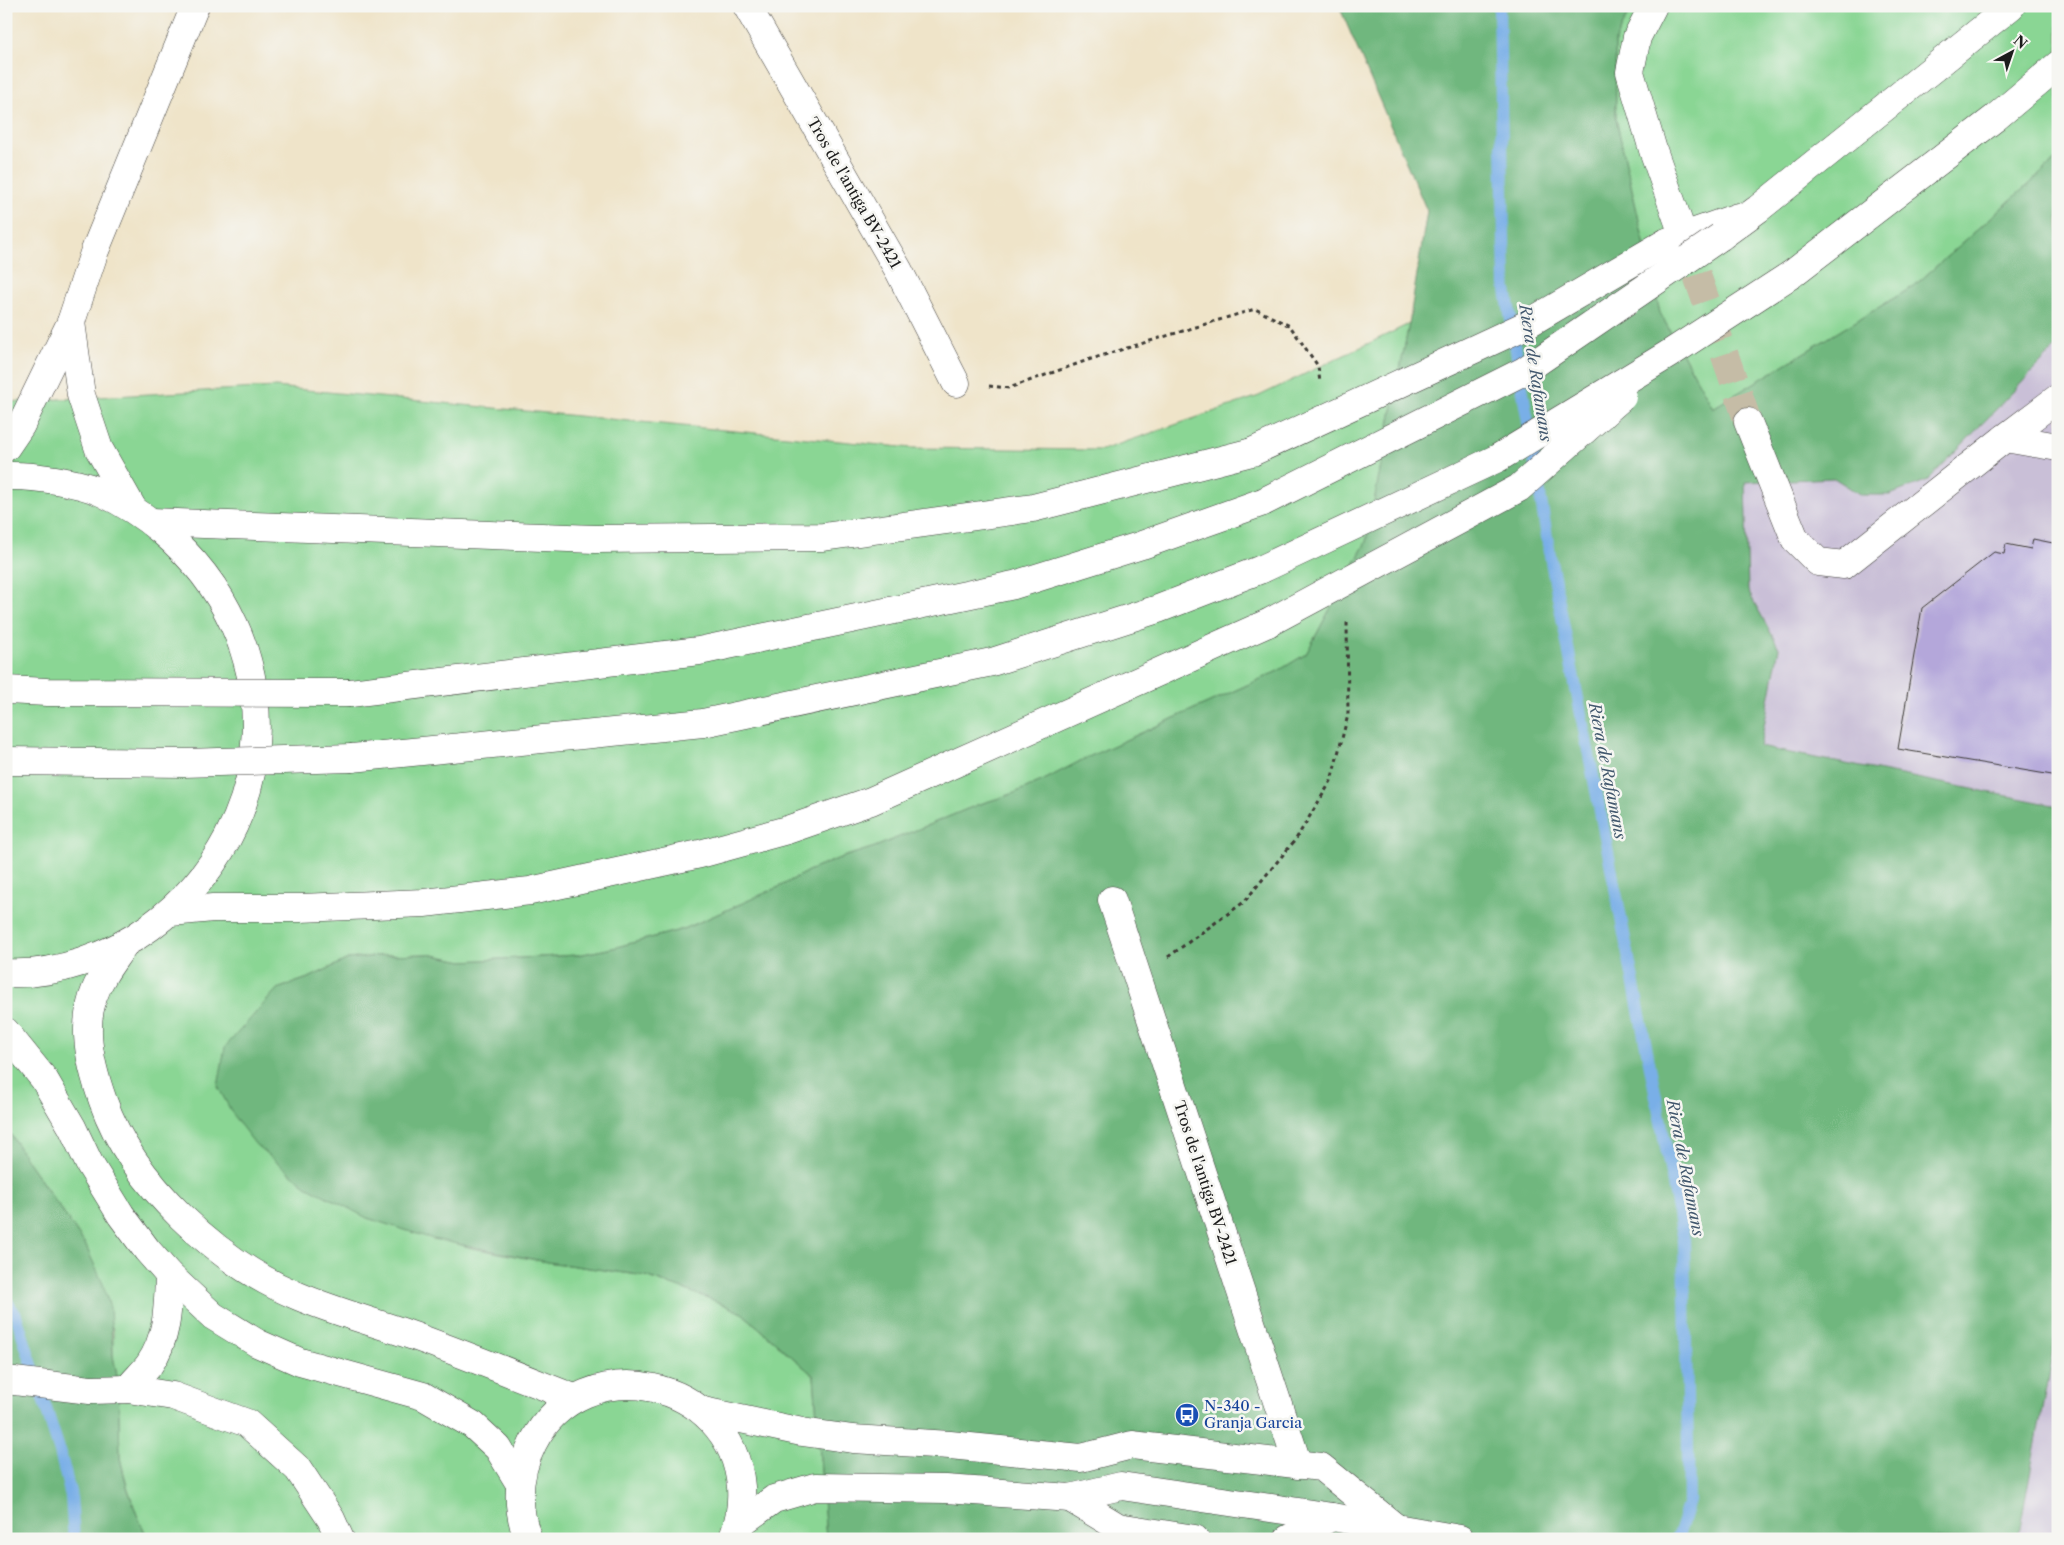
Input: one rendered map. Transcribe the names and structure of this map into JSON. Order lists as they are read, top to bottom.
{
  "streets": {
    "main road": ["Tros de l'antiga BV-2421"]
  },
  "water": ["Riera de Rafamans"],
  "places": {
    "bus stop": ["N-340 - Granja Garcia"]
  },
  "north": "top right"
}
